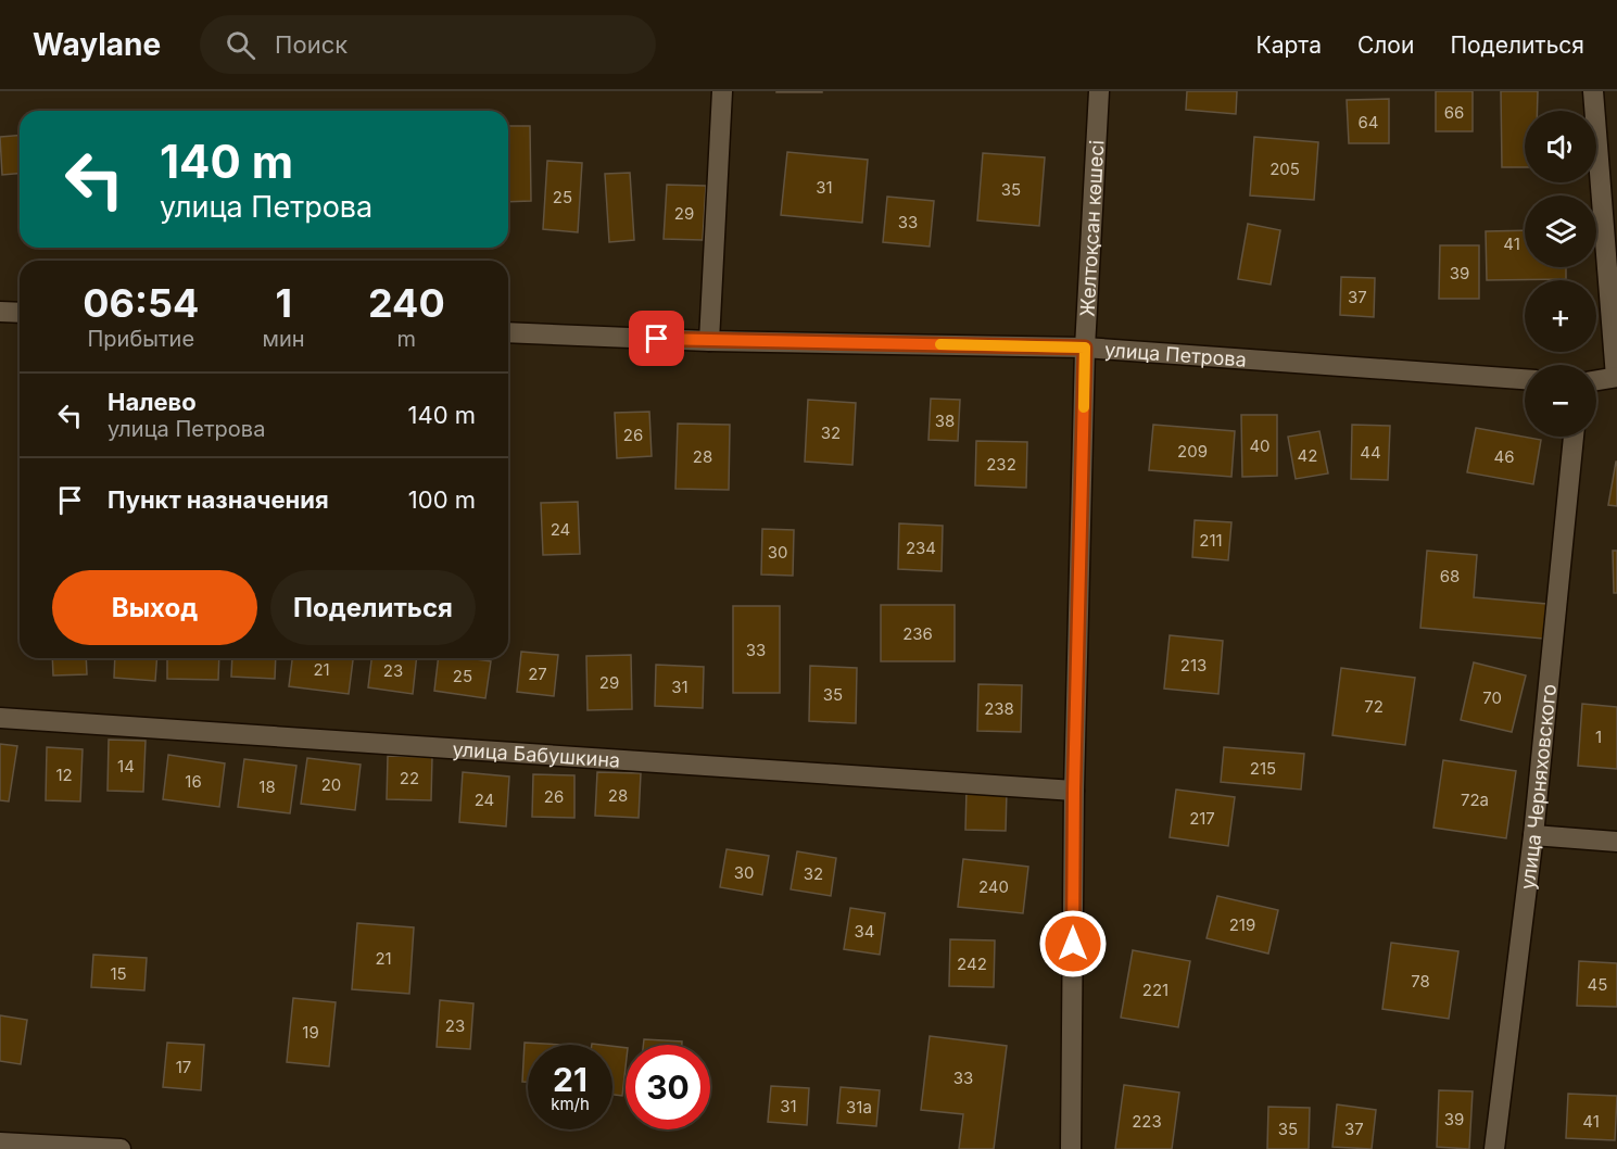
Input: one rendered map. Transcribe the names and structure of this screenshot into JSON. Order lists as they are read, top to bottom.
{
  "streets": {
    "street": [
      "Желтоқсан көшесі",
      "улица Петрова",
      "улица Бабушкина",
      "улица Черняховского"
    ]
  },
  "crossings": [
    ["Желтоқсан көшесі", "улица Петрова"],
    ["Желтоқсан көшесі", "улица Бабушкина"]
  ],
  "house_numbers": [
    "66",
    "64",
    "205",
    "31",
    "35",
    "25",
    "29",
    "33",
    "41",
    "39",
    "37",
    "38",
    "32",
    "26",
    "40",
    "209",
    "44",
    "42",
    "28",
    "46",
    "232",
    "24",
    "211",
    "234",
    "30",
    "68",
    "236",
    "33",
    "213",
    "21",
    "23",
    "27",
    "25",
    "29",
    "31",
    "35",
    "70",
    "72",
    "238",
    "1",
    "14",
    "215",
    "12",
    "22",
    "16",
    "20",
    "18",
    "28",
    "26",
    "24",
    "72а",
    "217",
    "30",
    "32",
    "240",
    "219",
    "34",
    "21",
    "242",
    "15",
    "78",
    "45",
    "221",
    "23",
    "19",
    "17",
    "33",
    "31",
    "31а",
    "39",
    "223",
    "41",
    "35",
    "37"
  ],
  "page": {
    "header": "Waylane",
    "search": "Поиск",
    "nav": ["Карта", "Слои", "Поделиться"],
    "map_buttons": ["+", "−"],
    "turn": ["140 m", "улица Петрова"],
    "eta": [
      "06:54",
      "Прибытие",
      "1",
      "мин",
      "240",
      "m"
    ],
    "list": [
      {
        "name": "Налево",
        "note": "улица Петрова",
        "value": "140 m"
      },
      {
        "name": "Пункт назначения",
        "value": "100 m"
      }
    ],
    "buttons": ["Выход", "Поделиться"],
    "speed": "21 km/h",
    "limit": "30"
  }
}
